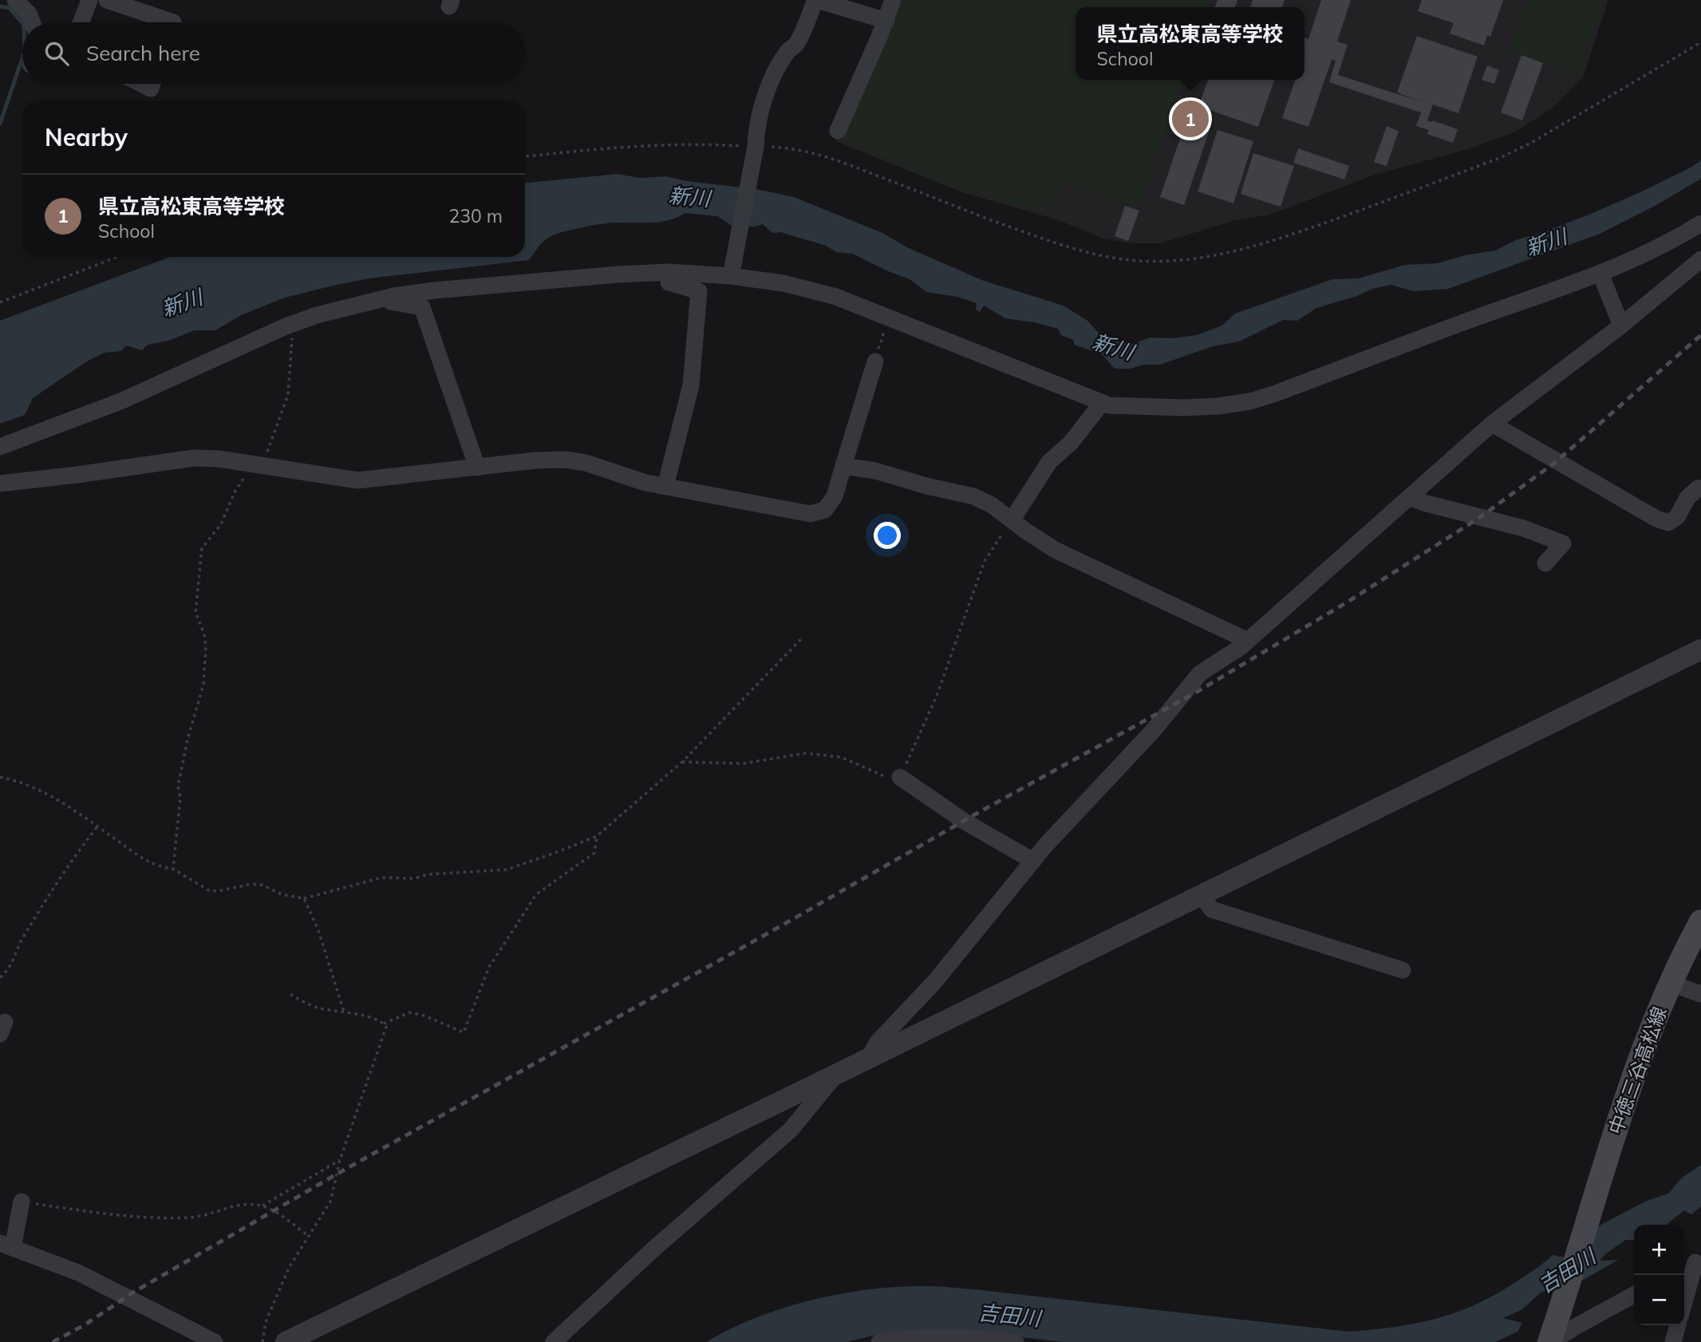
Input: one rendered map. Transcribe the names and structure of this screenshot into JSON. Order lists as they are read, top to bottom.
{
  "streets": {
    "main road": ["中徳三谷高松線"]
  },
  "water": ["新川", "吉田川"],
  "page": {
    "popup": ["県立高松東高等学校", "School"],
    "search": "Search here",
    "pins": "1",
    "heading": "Nearby",
    "list": [
      {
        "mark": "1",
        "name": "県立高松東高等学校",
        "note": "School",
        "value": "230 m"
      }
    ],
    "map_buttons": ["+", "−"]
  }
}
